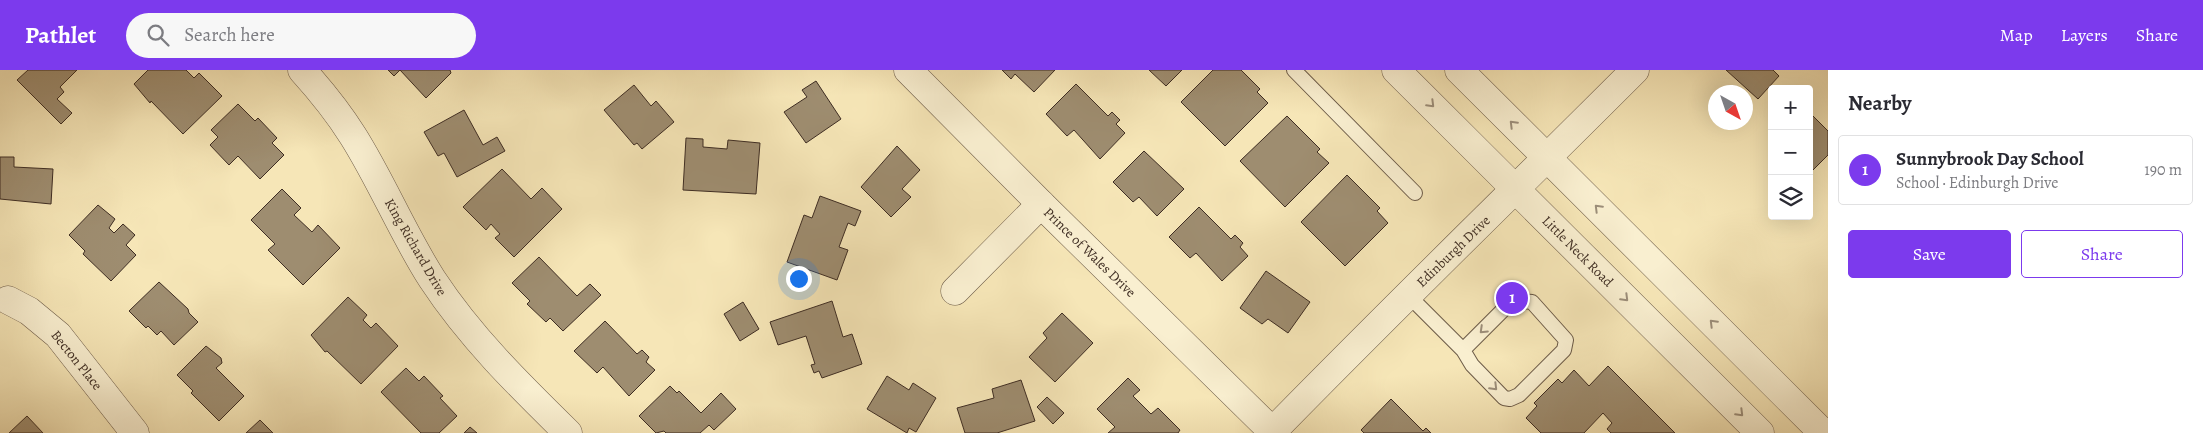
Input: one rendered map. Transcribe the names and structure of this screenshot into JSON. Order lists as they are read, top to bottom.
{
  "streets": {
    "street": [
      "King Richard Drive",
      "Edinburgh Drive",
      "Little Neck Road",
      "Prince of Wales Drive",
      "Becton Place"
    ]
  },
  "crossings": [
    ["Edinburgh Drive", "Little Neck Road"],
    ["Edinburgh Drive", "Prince of Wales Drive"]
  ],
  "north": "bottom right",
  "page": {
    "header": "Pathlet",
    "search": "Search here",
    "nav": ["Map", "Layers", "Share"],
    "heading": "Nearby",
    "map_buttons": ["+", "−"],
    "list": [
      {
        "mark": "1",
        "name": "Sunnybrook Day School",
        "note": "School · Edinburgh Drive",
        "value": "190 m"
      }
    ],
    "buttons": ["Save", "Share"],
    "pins": "1"
  }
}
